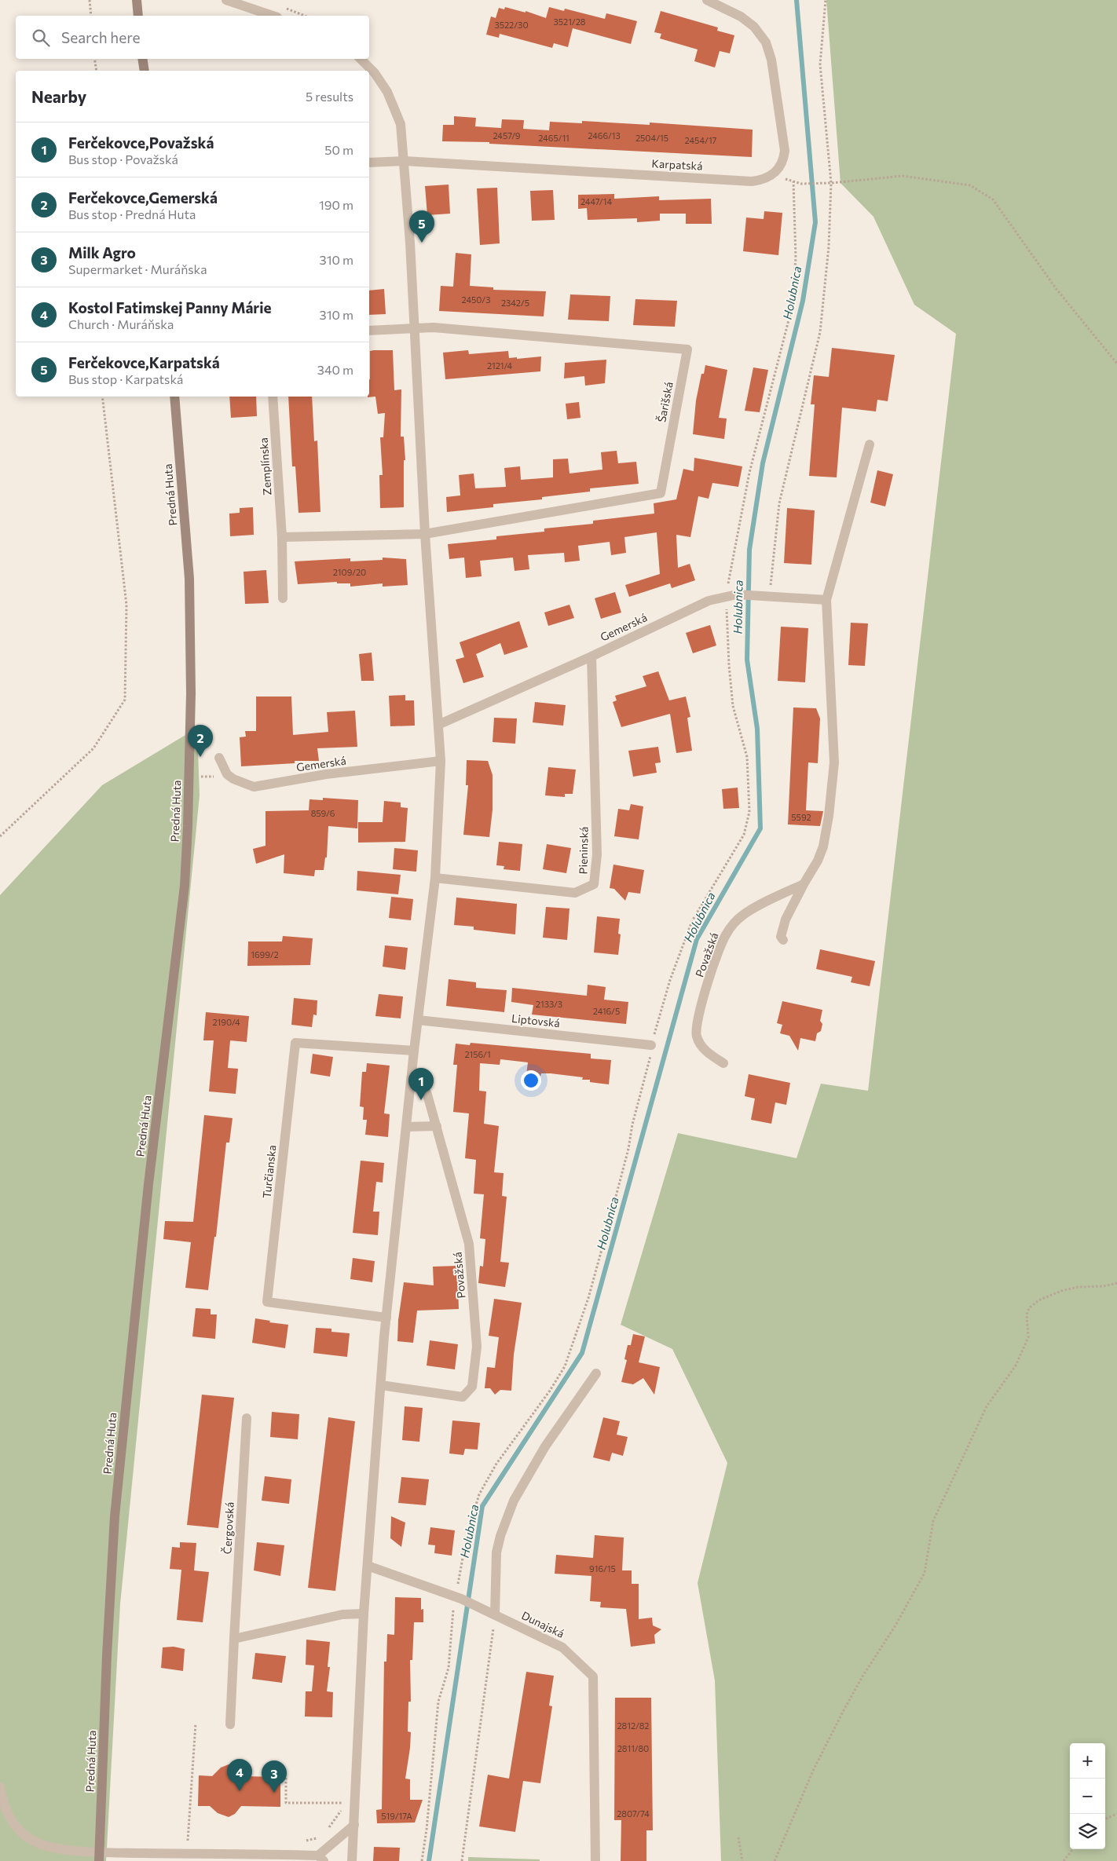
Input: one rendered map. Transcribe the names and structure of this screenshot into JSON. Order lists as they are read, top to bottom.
{
  "streets": {
    "main road": ["Predná Huta"],
    "street": [
      "Karpatská",
      "Šarišská",
      "Zemplínska",
      "Gemerská",
      "Pieninská",
      "Považská",
      "Liptovská",
      "Turčianska",
      "Čergovská",
      "Dunajská"
    ]
  },
  "crossings": [
    ["Gemerská", "Pieninská"]
  ],
  "water": ["Holubnica"],
  "house_numbers": [
    "3521/28",
    "3522/30",
    "2457/9",
    "2466/13",
    "2465/11",
    "2504/15",
    "2454/17",
    "2447/14",
    "2450/3",
    "2342/5",
    "2121/4",
    "2109/20",
    "859/6",
    "5592",
    "1699/2",
    "2133/3",
    "2416/5",
    "2190/4",
    "2156/1",
    "916/15",
    "2812/82",
    "2811/80",
    "2807/74",
    "519/17A"
  ],
  "page": {
    "search": "Search here",
    "heading": ["Nearby", "5 results"],
    "list": [
      {
        "mark": "1",
        "name": "Ferčekovce,Považská",
        "note": "Bus stop · Považská",
        "value": "50 m"
      },
      {
        "mark": "2",
        "name": "Ferčekovce,Gemerská",
        "note": "Bus stop · Predná Huta",
        "value": "190 m"
      },
      {
        "mark": "3",
        "name": "Milk Agro",
        "note": "Supermarket · Muráňska",
        "value": "310 m"
      },
      {
        "mark": "4",
        "name": "Kostol Fatimskej Panny Márie",
        "note": "Church · Muráňska",
        "value": "310 m"
      },
      {
        "mark": "5",
        "name": "Ferčekovce,Karpatská",
        "note": "Bus stop · Karpatská",
        "value": "340 m"
      }
    ],
    "pins": [
      "5",
      "2",
      "1",
      "4",
      "3"
    ],
    "map_buttons": ["+", "−"]
  }
}
